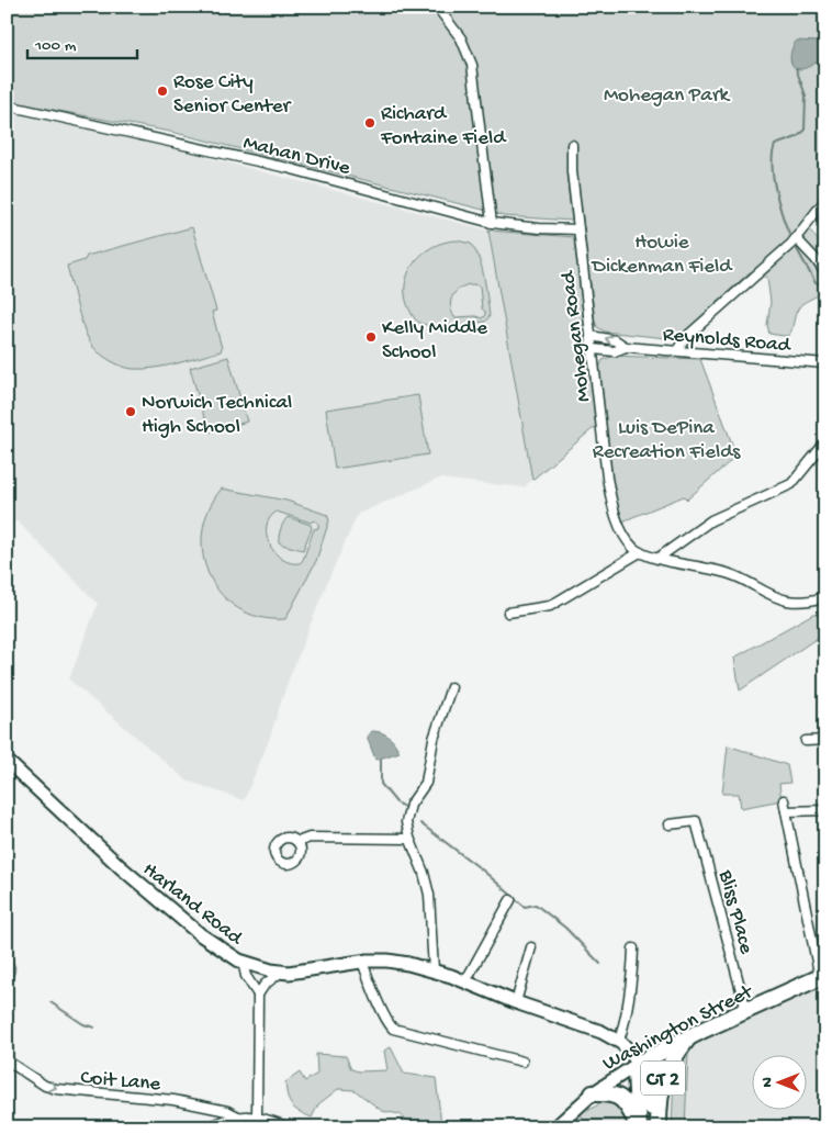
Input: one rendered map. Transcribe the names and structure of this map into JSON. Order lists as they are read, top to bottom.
{
  "streets": {
    "highway": ["Washington Street", "CT 2"],
    "main road": ["Harland Road"],
    "street": [
      "Mahan Drive",
      "Mohegan Road",
      "Reynolds Road",
      "Bliss Place",
      "Coit Lane"
    ]
  },
  "crossings": [
    ["Mahan Drive", "Mohegan Road"],
    ["Mohegan Road", "Reynolds Road"],
    ["Harland Road", "Washington Street"],
    ["Harland Road", "CT 2"],
    ["Bliss Place", "Washington Street"],
    ["Washington Street", "CT 2"]
  ],
  "one_way": ["Coit Lane"],
  "parks": ["Mohegan Park", "Howie Dickenman Field", "Luis DePina Recreation Fields"],
  "places": [
    "Rose City Senior Center",
    "Richard Fontaine Field",
    "Kelly Middle School",
    "Norwich Technical High School"
  ],
  "scale_bar": "100 m",
  "north": "left"
}
